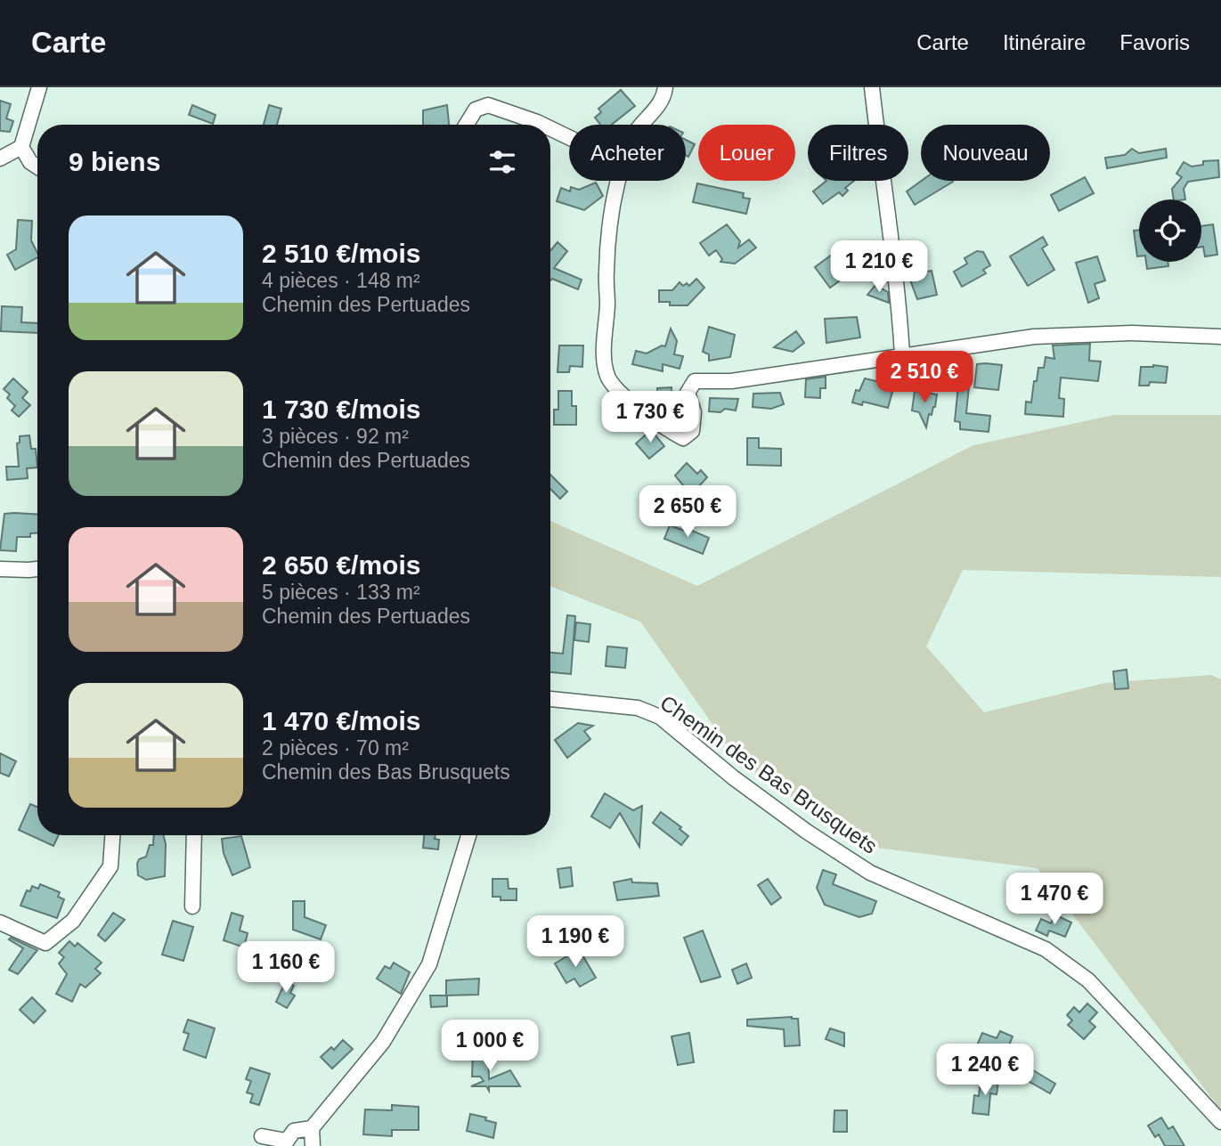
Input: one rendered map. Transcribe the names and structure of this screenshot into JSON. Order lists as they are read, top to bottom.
{
  "streets": {
    "street": ["Chemin des Bas Brusquets"]
  },
  "page": {
    "header": "Carte",
    "nav": ["Carte", "Itinéraire", "Favoris"],
    "chip": [
      "Acheter",
      "Louer",
      "Filtres",
      "Nouveau"
    ],
    "heading": "9 biens",
    "list": [
      {
        "name": "2 510 €/mois",
        "note": "4 pièces · 148 m² · Chemin des Pertuades"
      },
      {
        "name": "1 730 €/mois",
        "note": "3 pièces · 92 m² · Chemin des Pertuades"
      },
      {
        "name": "2 650 €/mois",
        "note": "5 pièces · 133 m² · Chemin des Pertuades"
      },
      {
        "name": "1 470 €/mois",
        "note": "2 pièces · 70 m² · Chemin des Bas Brusquets"
      }
    ],
    "price": [
      "1 210 €",
      "2 510 €",
      "1 730 €",
      "2 650 €",
      "1 470 €",
      "1 190 €",
      "1 160 €",
      "1 000 €",
      "1 240 €"
    ]
  }
}
